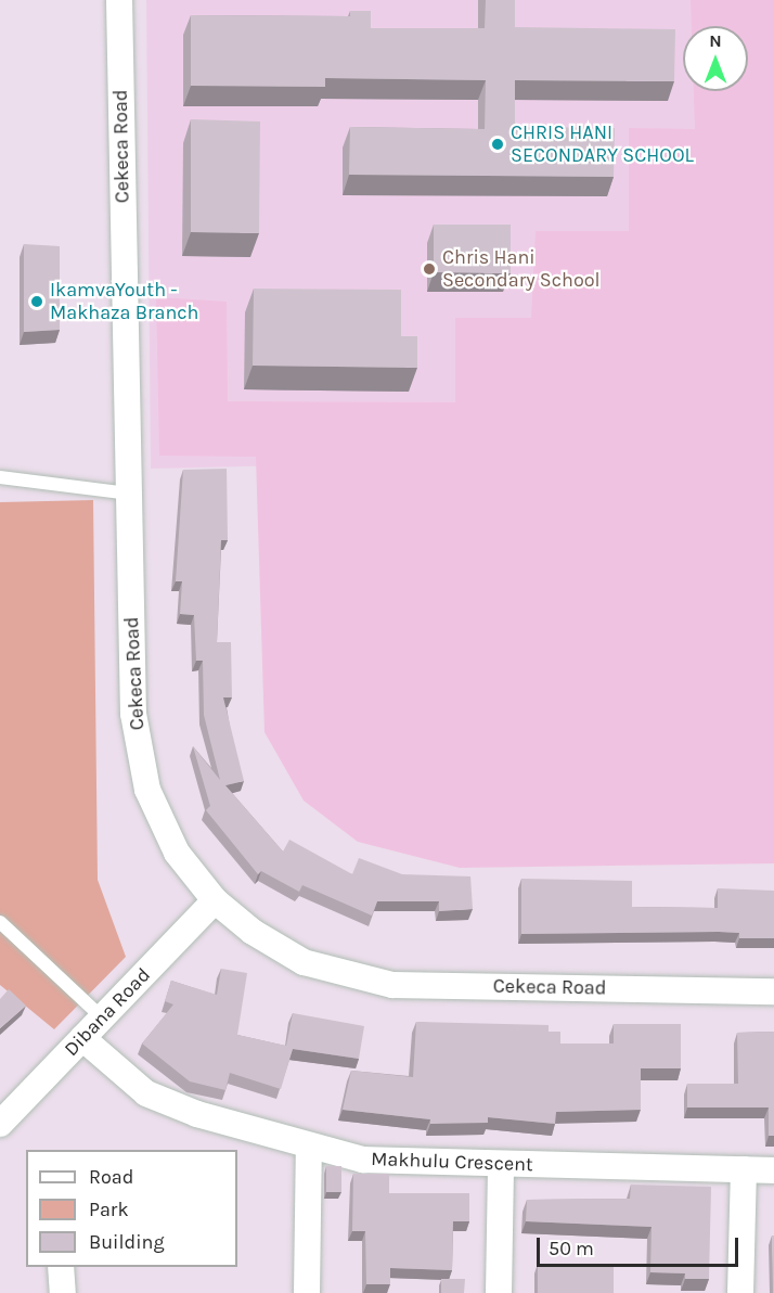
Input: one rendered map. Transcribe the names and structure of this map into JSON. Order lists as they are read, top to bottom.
{
  "streets": {
    "street": ["Cekeca Road", "Dibana Road", "Makhulu Crescent"]
  },
  "crossings": [
    ["Cekeca Road", "Dibana Road"],
    ["Dibana Road", "Makhulu Crescent"]
  ],
  "places": ["CHRIS HANI SECONDARY SCHOOL", "Chris Hani Secondary School", "IkamvaYouth - Makhaza Branch"],
  "legend": ["Road", "Park", "Building"],
  "scale_bar": "50 m",
  "north": "top"
}
